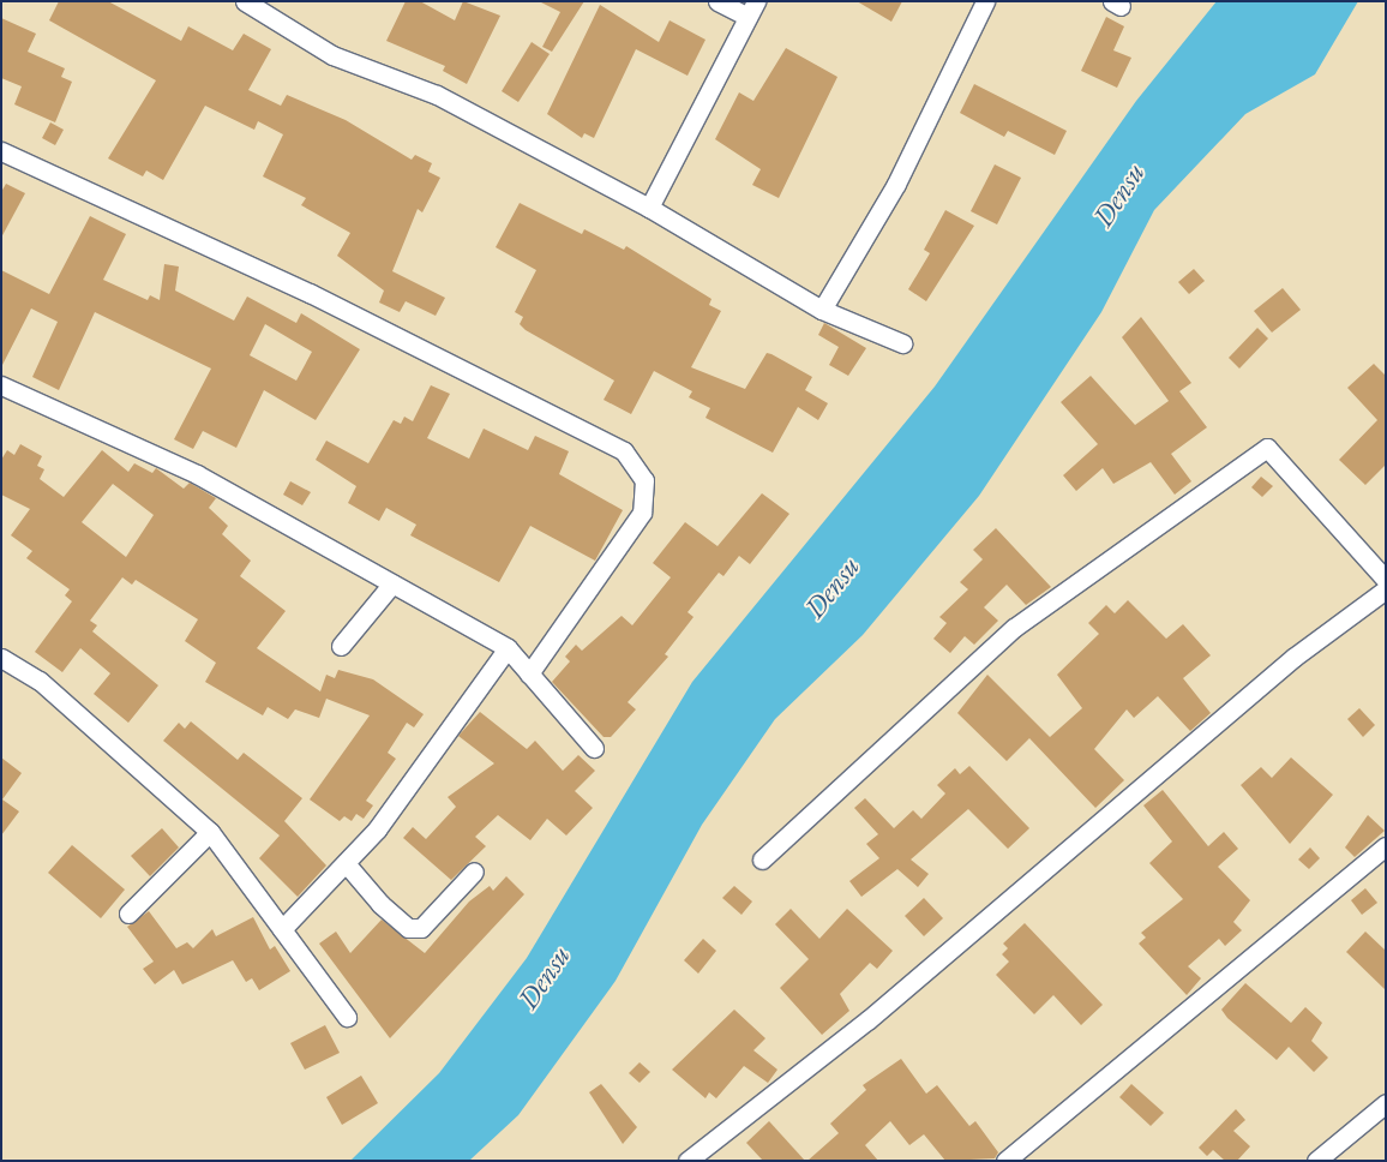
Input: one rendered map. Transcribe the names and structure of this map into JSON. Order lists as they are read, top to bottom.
{
  "water": ["Densu"]
}
